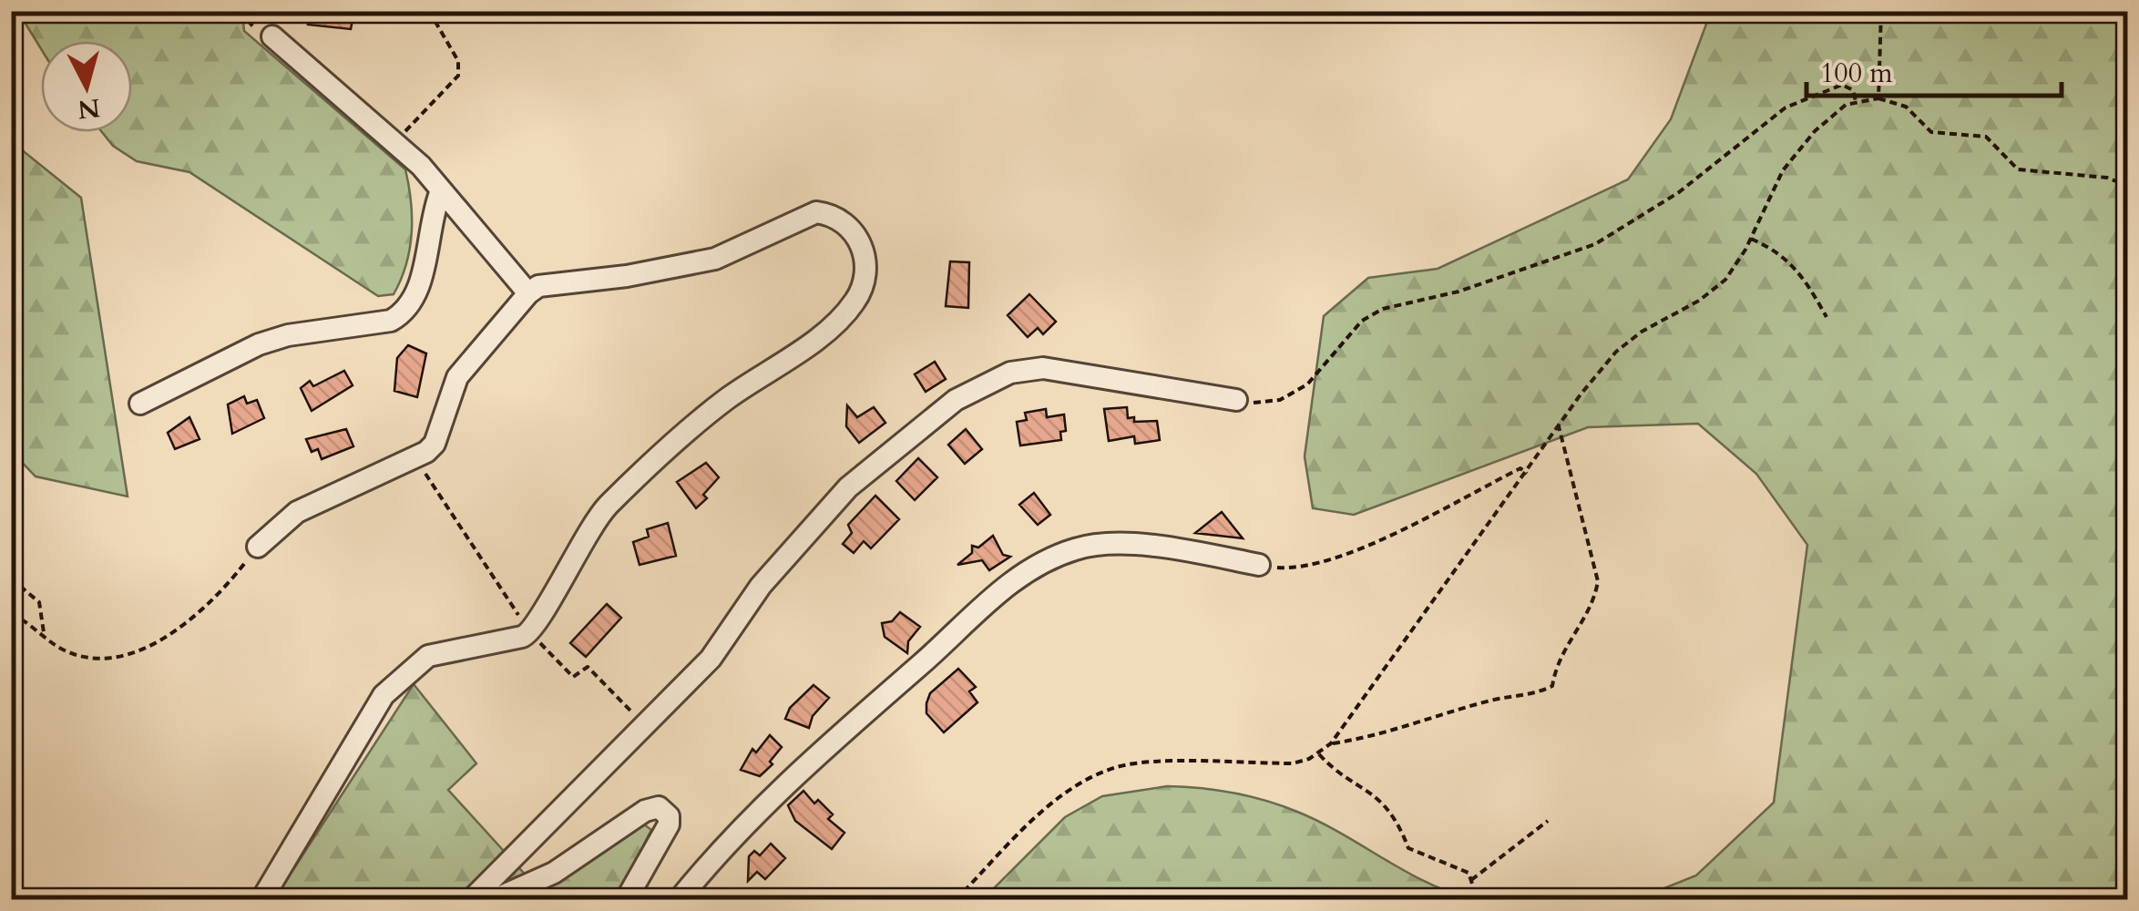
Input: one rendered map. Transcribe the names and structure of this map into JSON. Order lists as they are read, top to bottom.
{
  "scale_bar": "100 m",
  "north": "bottom"
}
